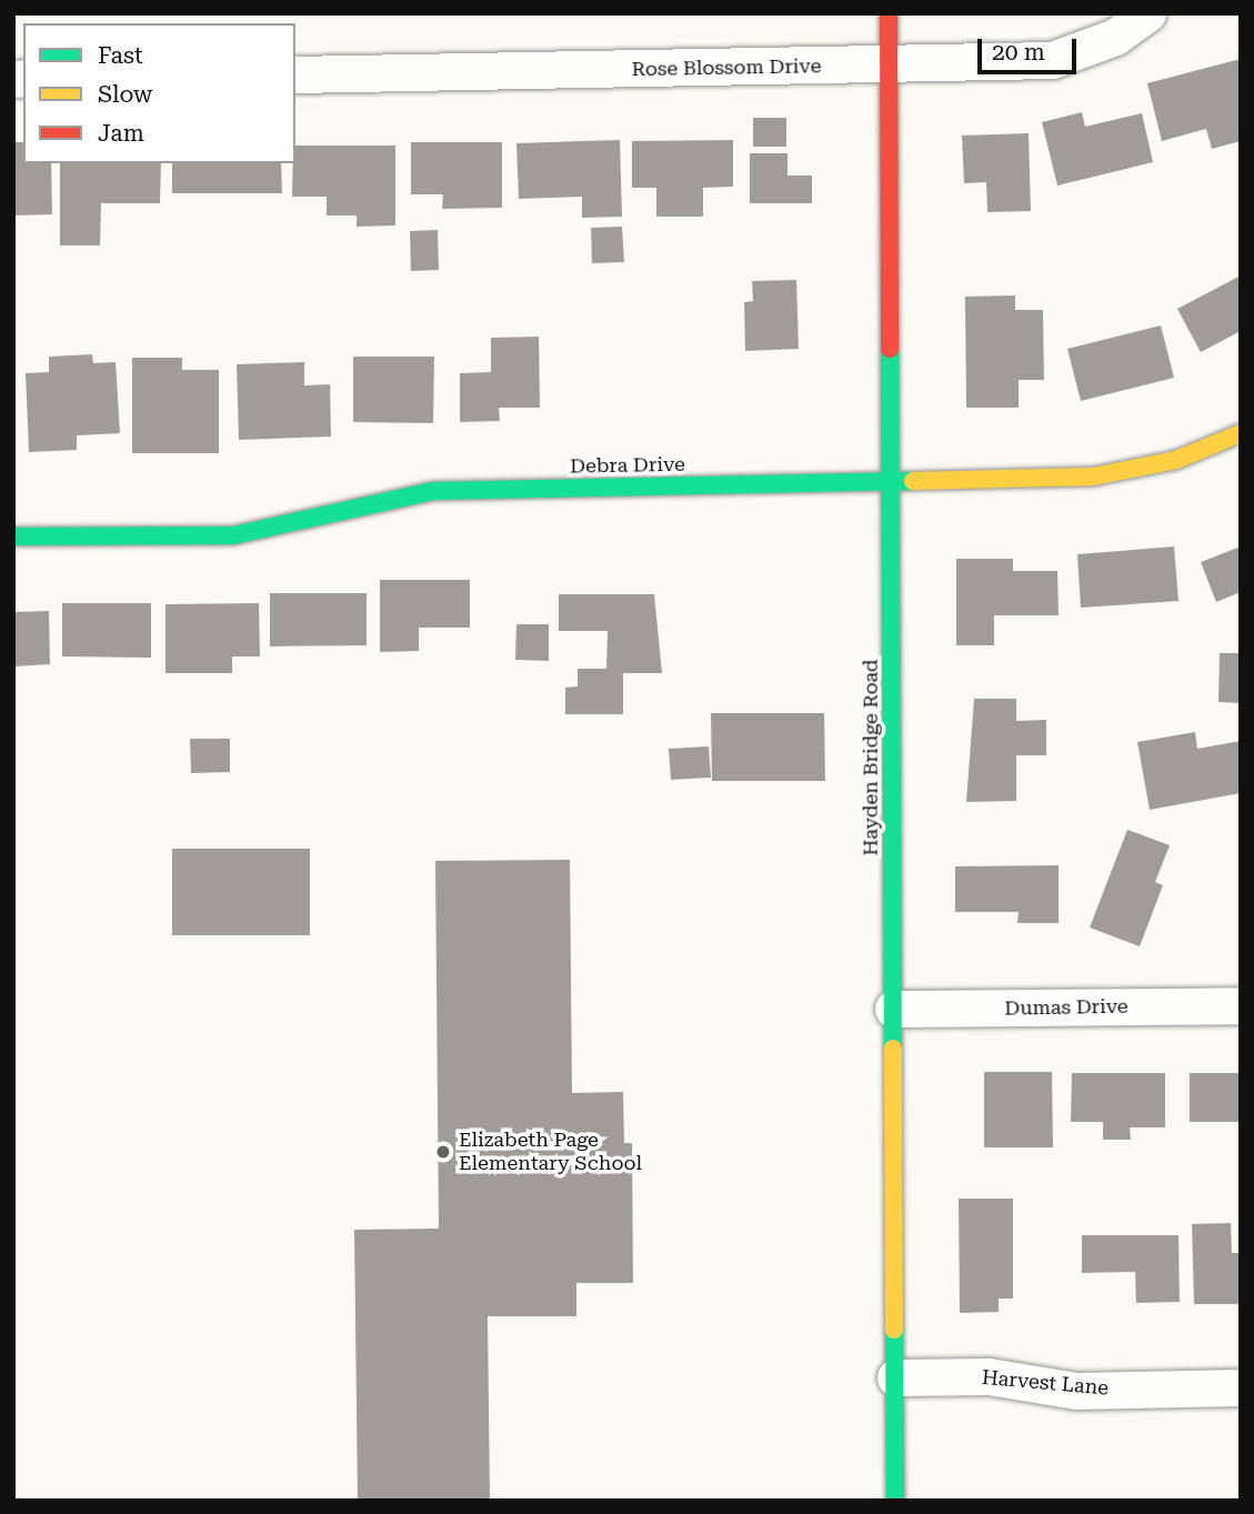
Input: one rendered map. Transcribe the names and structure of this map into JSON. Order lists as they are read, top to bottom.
{
  "streets": {
    "street": [
      "Rose Blossom Drive",
      "Debra Drive",
      "Hayden Bridge Road",
      "Dumas Drive",
      "Harvest Lane"
    ]
  },
  "crossings": [
    ["Rose Blossom Drive", "Hayden Bridge Road"],
    ["Debra Drive", "Hayden Bridge Road"],
    ["Hayden Bridge Road", "Dumas Drive"],
    ["Hayden Bridge Road", "Harvest Lane"]
  ],
  "places": ["Elizabeth Page Elementary School"],
  "legend": ["Fast", "Slow", "Jam"],
  "scale_bar": "20 m"
}
